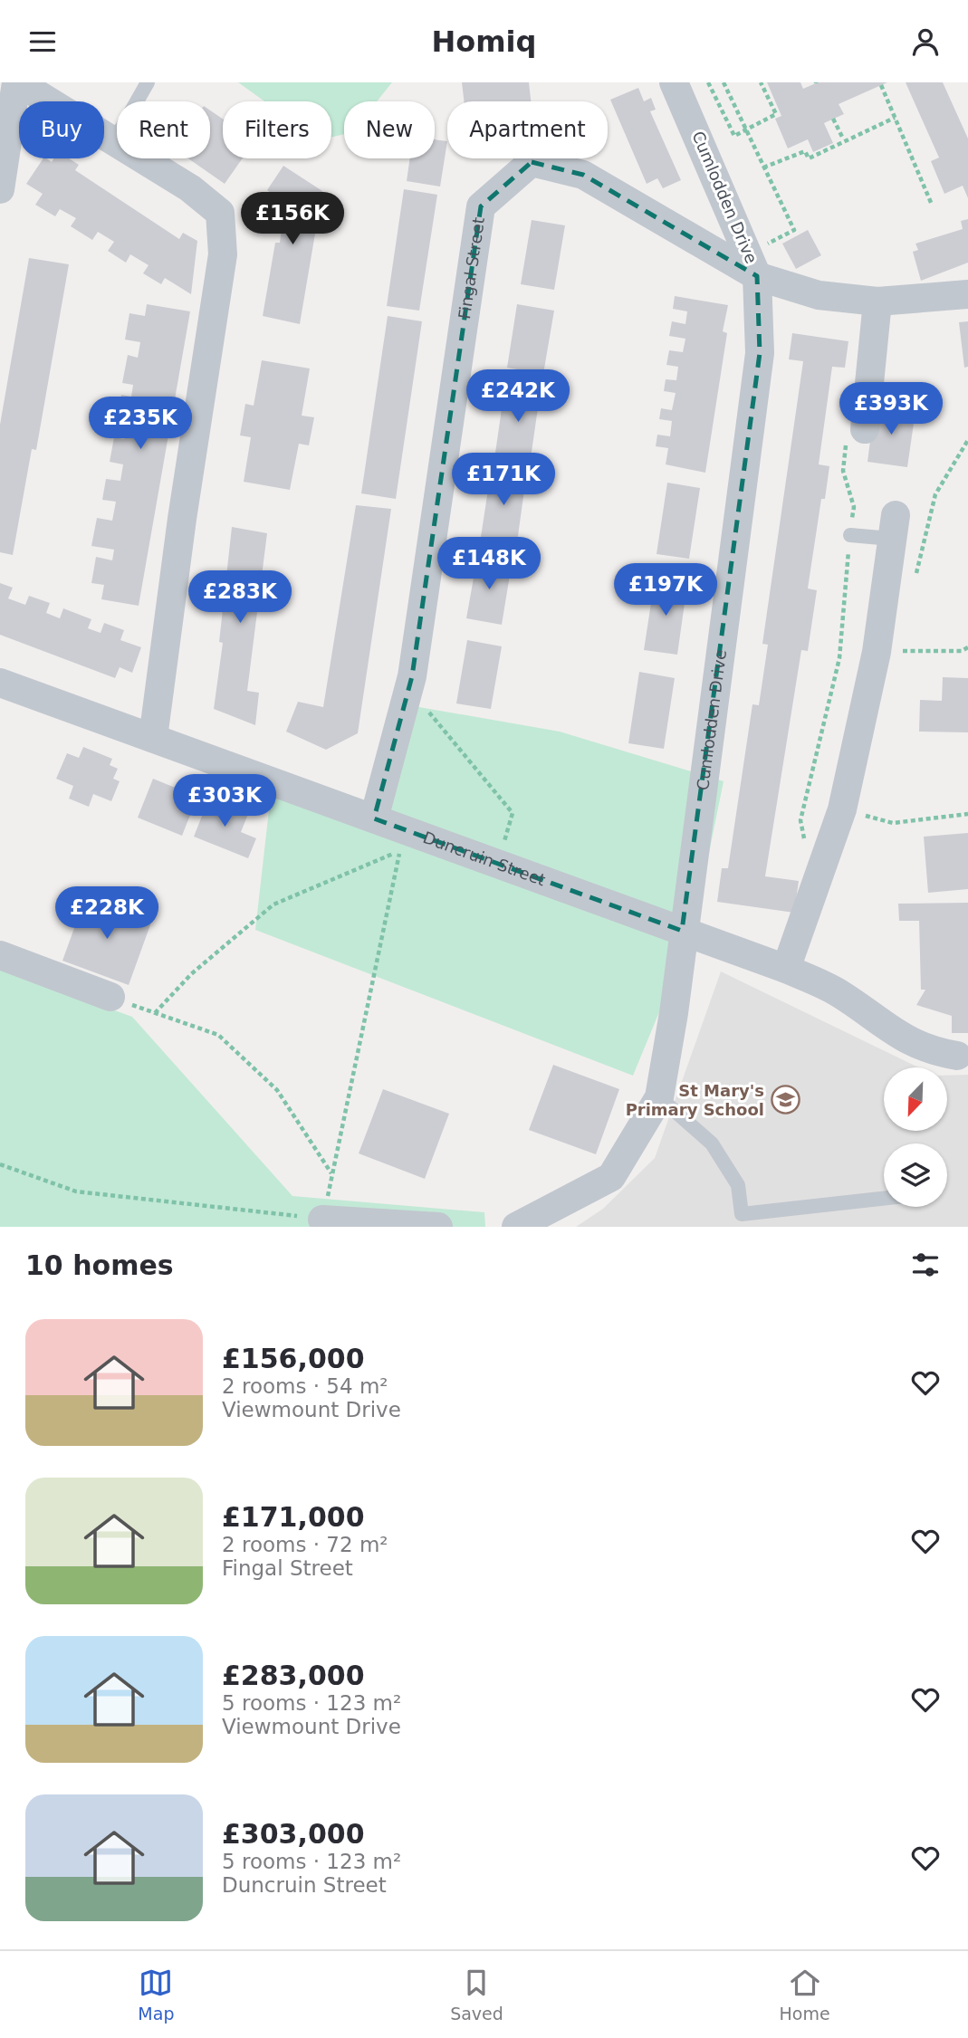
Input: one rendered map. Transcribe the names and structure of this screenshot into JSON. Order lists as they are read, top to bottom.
{
  "streets": {
    "street": ["Cumlodden Drive", "Fingal Street", "Duncruin Street"]
  },
  "crossings": [
    ["Cumlodden Drive", "Fingal Street"],
    ["Cumlodden Drive", "Duncruin Street"],
    ["Fingal Street", "Duncruin Street"]
  ],
  "places": {
    "school or university": ["St Mary's Primary School"]
  },
  "north": "bottom left",
  "page": {
    "header": "Homiq",
    "chip": [
      "Buy",
      "Rent",
      "Filters",
      "New",
      "Apartment"
    ],
    "price": [
      "£156K",
      "£242K",
      "£393K",
      "£235K",
      "£171K",
      "£148K",
      "£197K",
      "£283K",
      "£303K",
      "£228K"
    ],
    "heading": "10 homes",
    "list": [
      {
        "name": "£156,000",
        "note": "2 rooms · 54 m² · Viewmount Drive"
      },
      {
        "name": "£171,000",
        "note": "2 rooms · 72 m² · Fingal Street"
      },
      {
        "name": "£283,000",
        "note": "5 rooms · 123 m² · Viewmount Drive"
      },
      {
        "name": "£303,000",
        "note": "5 rooms · 123 m² · Duncruin Street"
      }
    ],
    "tabs": ["Map", "Saved", "Home"]
  }
}
